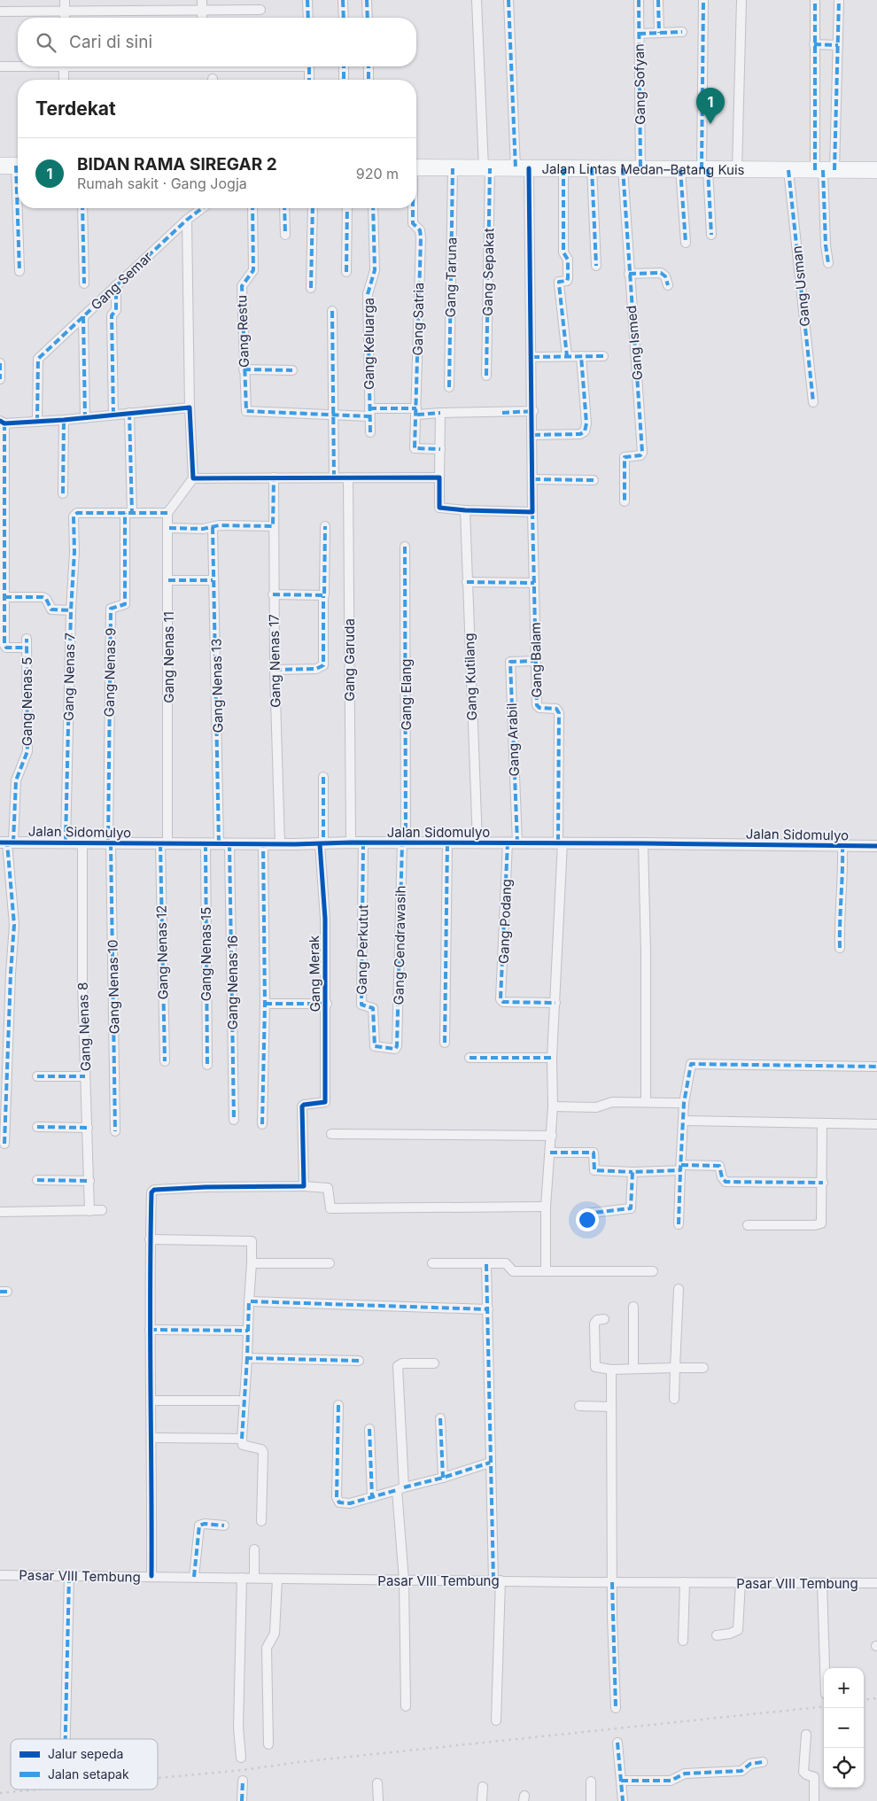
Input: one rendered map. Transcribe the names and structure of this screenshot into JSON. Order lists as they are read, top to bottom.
{
  "streets": {
    "highway": ["Jalan Lintas Medan–Batang Kuis"],
    "street": [
      "Gang Sofyan",
      "Gang Sepakat",
      "Gang Taruna",
      "Gang Semar",
      "Gang Usman",
      "Gang Satria",
      "Gang Restu",
      "Gang Ismed",
      "Gang Keluarga",
      "Gang Nenas 11",
      "Gang Garuda",
      "Gang Balam",
      "Gang Nenas 17",
      "Gang Nenas 9",
      "Gang Nenas 7",
      "Gang Kutilang",
      "Gang Nenas 13",
      "Gang Elang",
      "Gang Nenas 5",
      "Gang Arabil",
      "Jalan Sidomulyo",
      "Gang Podang",
      "Gang Cendrawasih",
      "Gang Perkutut",
      "Gang Nenas 12",
      "Gang Nenas 15",
      "Gang Merak",
      "Gang Nenas 16",
      "Gang Nenas 10",
      "Gang Nenas 8",
      "Pasar VIII Tembung"
    ]
  },
  "crossings": [
    ["Gang Sofyan", "Jalan Lintas Medan–Batang Kuis"],
    ["Jalan Lintas Medan–Batang Kuis", "Gang Sepakat"],
    ["Jalan Lintas Medan–Batang Kuis", "Gang Taruna"],
    ["Jalan Lintas Medan–Batang Kuis", "Gang Usman"],
    ["Jalan Lintas Medan–Batang Kuis", "Gang Ismed"],
    ["Jalan Lintas Medan–Batang Kuis", "Gang Balam"],
    ["Gang Nenas 11", "Jalan Sidomulyo"],
    ["Gang Nenas 11", "Gang Nenas 12"],
    ["Gang Garuda", "Jalan Sidomulyo"],
    ["Gang Balam", "Gang Arabil"],
    ["Gang Balam", "Jalan Sidomulyo"],
    ["Gang Nenas 17", "Jalan Sidomulyo"],
    ["Gang Nenas 9", "Gang Nenas 7"],
    ["Gang Nenas 9", "Jalan Sidomulyo"],
    ["Gang Nenas 9", "Gang Nenas 10"],
    ["Gang Nenas 7", "Jalan Sidomulyo"],
    ["Gang Kutilang", "Jalan Sidomulyo"],
    ["Gang Nenas 13", "Jalan Sidomulyo"],
    ["Gang Nenas 13", "Gang Nenas 16"],
    ["Gang Elang", "Jalan Sidomulyo"],
    ["Gang Elang", "Gang Cendrawasih"],
    ["Gang Nenas 5", "Jalan Sidomulyo"],
    ["Gang Arabil", "Jalan Sidomulyo"],
    ["Gang Arabil", "Gang Podang"],
    ["Jalan Sidomulyo", "Gang Podang"],
    ["Jalan Sidomulyo", "Gang Cendrawasih"],
    ["Jalan Sidomulyo", "Gang Perkutut"],
    ["Jalan Sidomulyo", "Gang Nenas 12"],
    ["Jalan Sidomulyo", "Gang Nenas 15"],
    ["Jalan Sidomulyo", "Gang Merak"],
    ["Jalan Sidomulyo", "Gang Nenas 16"],
    ["Jalan Sidomulyo", "Gang Nenas 10"],
    ["Jalan Sidomulyo", "Gang Nenas 8"],
    ["Gang Cendrawasih", "Gang Perkutut"]
  ],
  "legend": ["Jalur sepeda", "Jalan setapak"],
  "page": {
    "search": "Cari di sini",
    "heading": "Terdekat",
    "pins": "1",
    "list": [
      {
        "mark": "1",
        "name": "BIDAN RAMA SIREGAR 2",
        "note": "Rumah sakit · Gang Jogja",
        "value": "920 m"
      }
    ],
    "map_buttons": ["+", "−"]
  }
}
